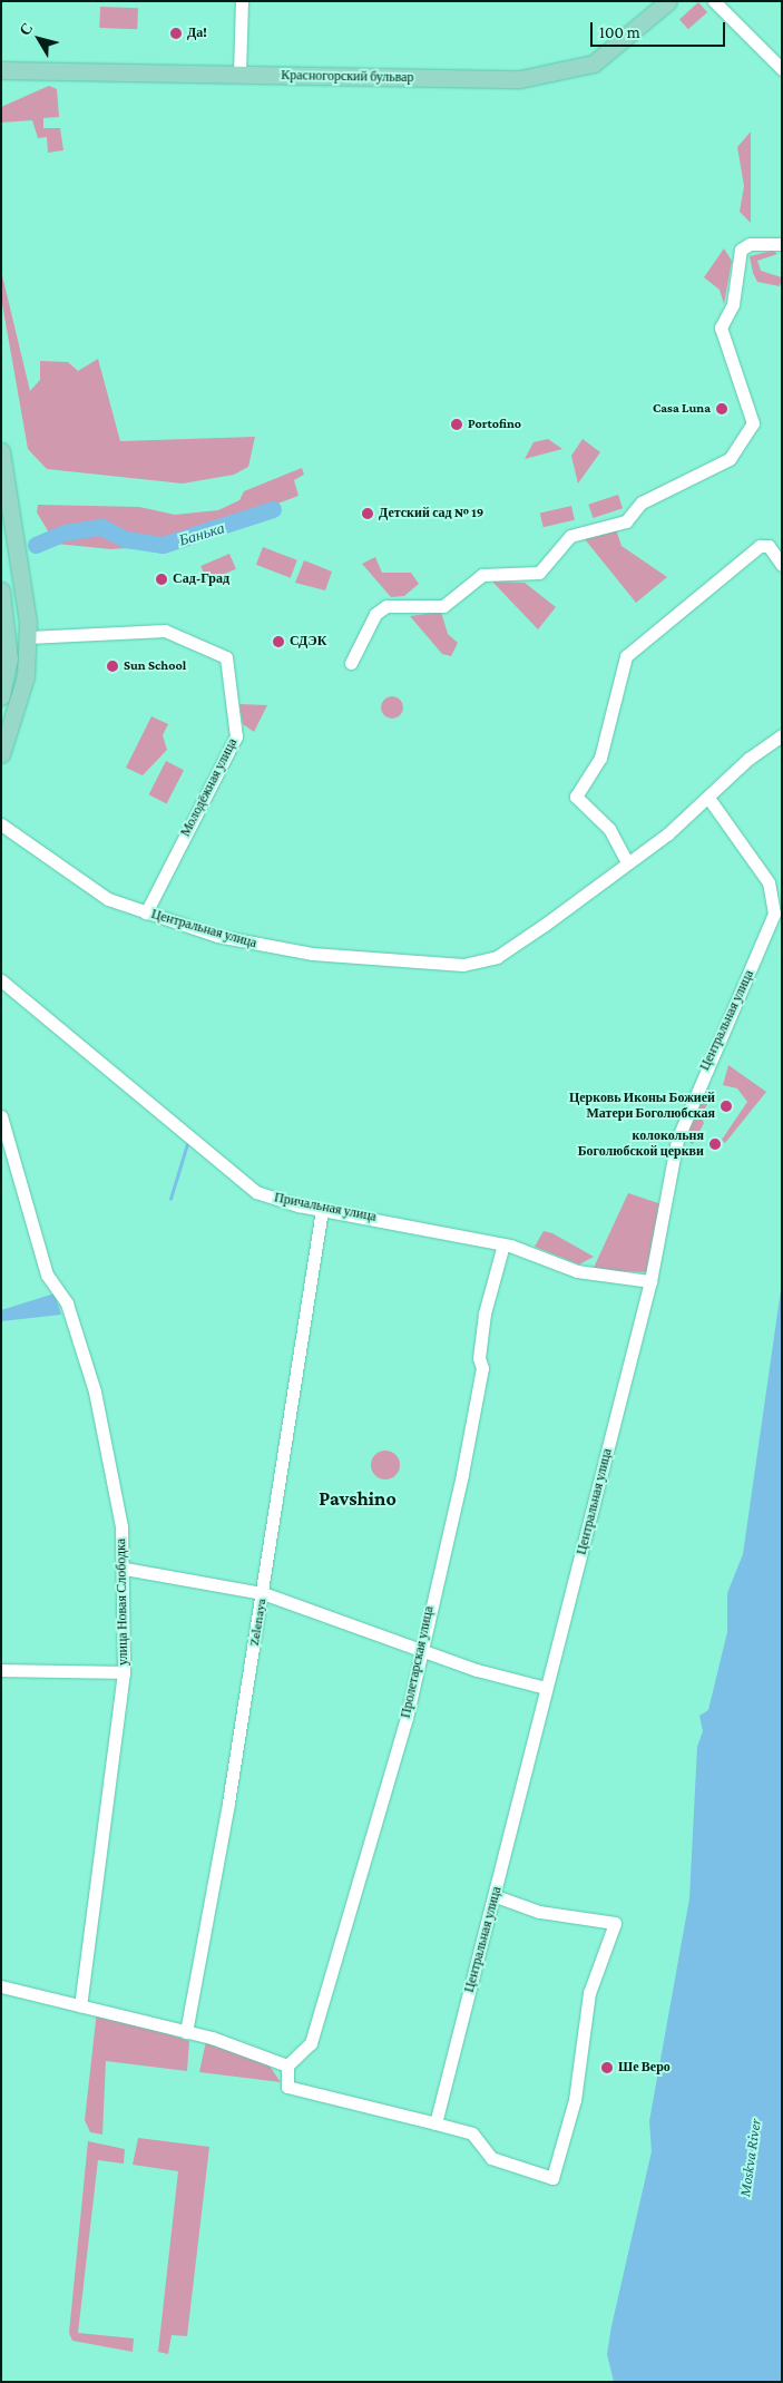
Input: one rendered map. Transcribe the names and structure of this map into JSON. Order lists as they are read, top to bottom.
{
  "streets": {
    "main road": ["Красногорский бульвар"],
    "street": [
      "Молодёжная улица",
      "Центральная улица",
      "Причальная улица",
      "улица Новая Слободка",
      "Zelenaya",
      "Пролетарская улица"
    ]
  },
  "crossings": [
    ["Молодёжная улица", "Центральная улица"],
    ["Центральная улица", "Причальная улица"],
    ["Причальная улица", "Zelenaya"],
    ["Причальная улица", "Пролетарская улица"]
  ],
  "districts": ["Pavshino"],
  "water": ["Банька", "Moskva River"],
  "places": [
    "Да!",
    "Casa Luna",
    "Portofino",
    "Детский сад № 19",
    "Сад-Град",
    "СДЭК",
    "Sun School",
    "Церковь Иконы Божией Матери Боголюбская",
    "колокольня Боголюбской церкви",
    "Ше Веро"
  ],
  "scale_bar": "100 m",
  "north": "top left"
}
